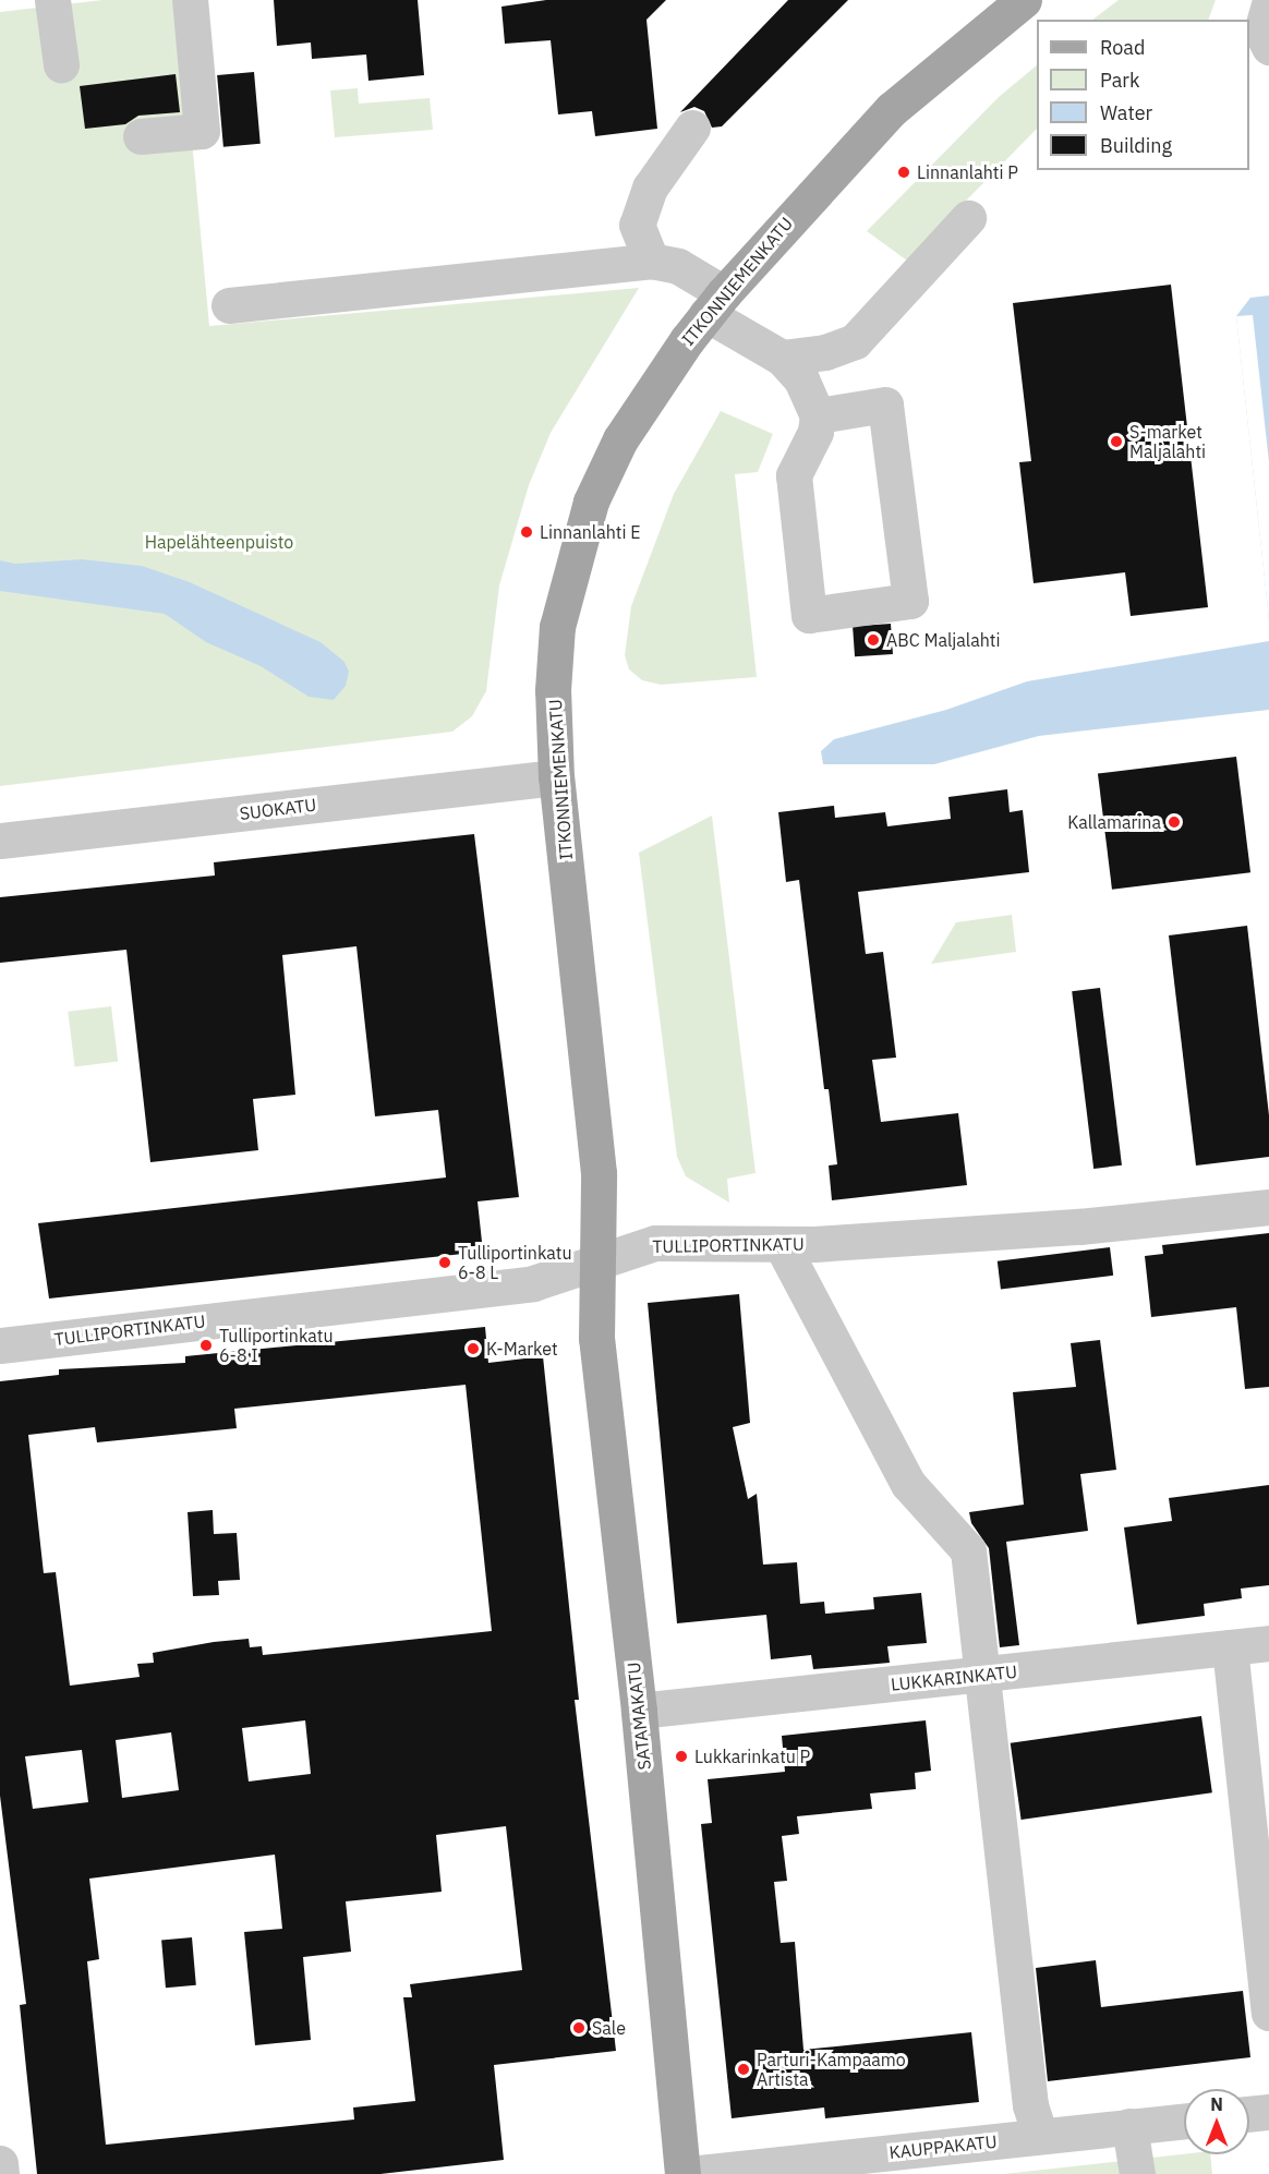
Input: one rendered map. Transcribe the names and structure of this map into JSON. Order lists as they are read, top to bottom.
{
  "streets": {
    "main road": ["ITKONNIEMENKATU", "SATAMAKATU"],
    "street": [
      "SUOKATU",
      "TULLIPORTINKATU",
      "LUKKARINKATU",
      "KAUPPAKATU"
    ]
  },
  "crossings": [
    ["ITKONNIEMENKATU", "SUOKATU"],
    ["ITKONNIEMENKATU", "TULLIPORTINKATU"],
    ["ITKONNIEMENKATU", "SATAMAKATU"],
    ["TULLIPORTINKATU", "SATAMAKATU"],
    ["LUKKARINKATU", "SATAMAKATU"]
  ],
  "parks": ["Hapelähteenpuisto"],
  "places": [
    "Linnanlahti P",
    "S-market Maljalahti",
    "Linnanlahti E",
    "ABC Maljalahti",
    "Kallamarina",
    "Tulliportinkatu 6-8 L",
    "Tulliportinkatu 6-8 I",
    "K-Market",
    "Lukkarinkatu P",
    "Sale",
    "Parturi-Kampaamo Artista"
  ],
  "legend": [
    "Road",
    "Park",
    "Water",
    "Building"
  ],
  "north": "top"
}
